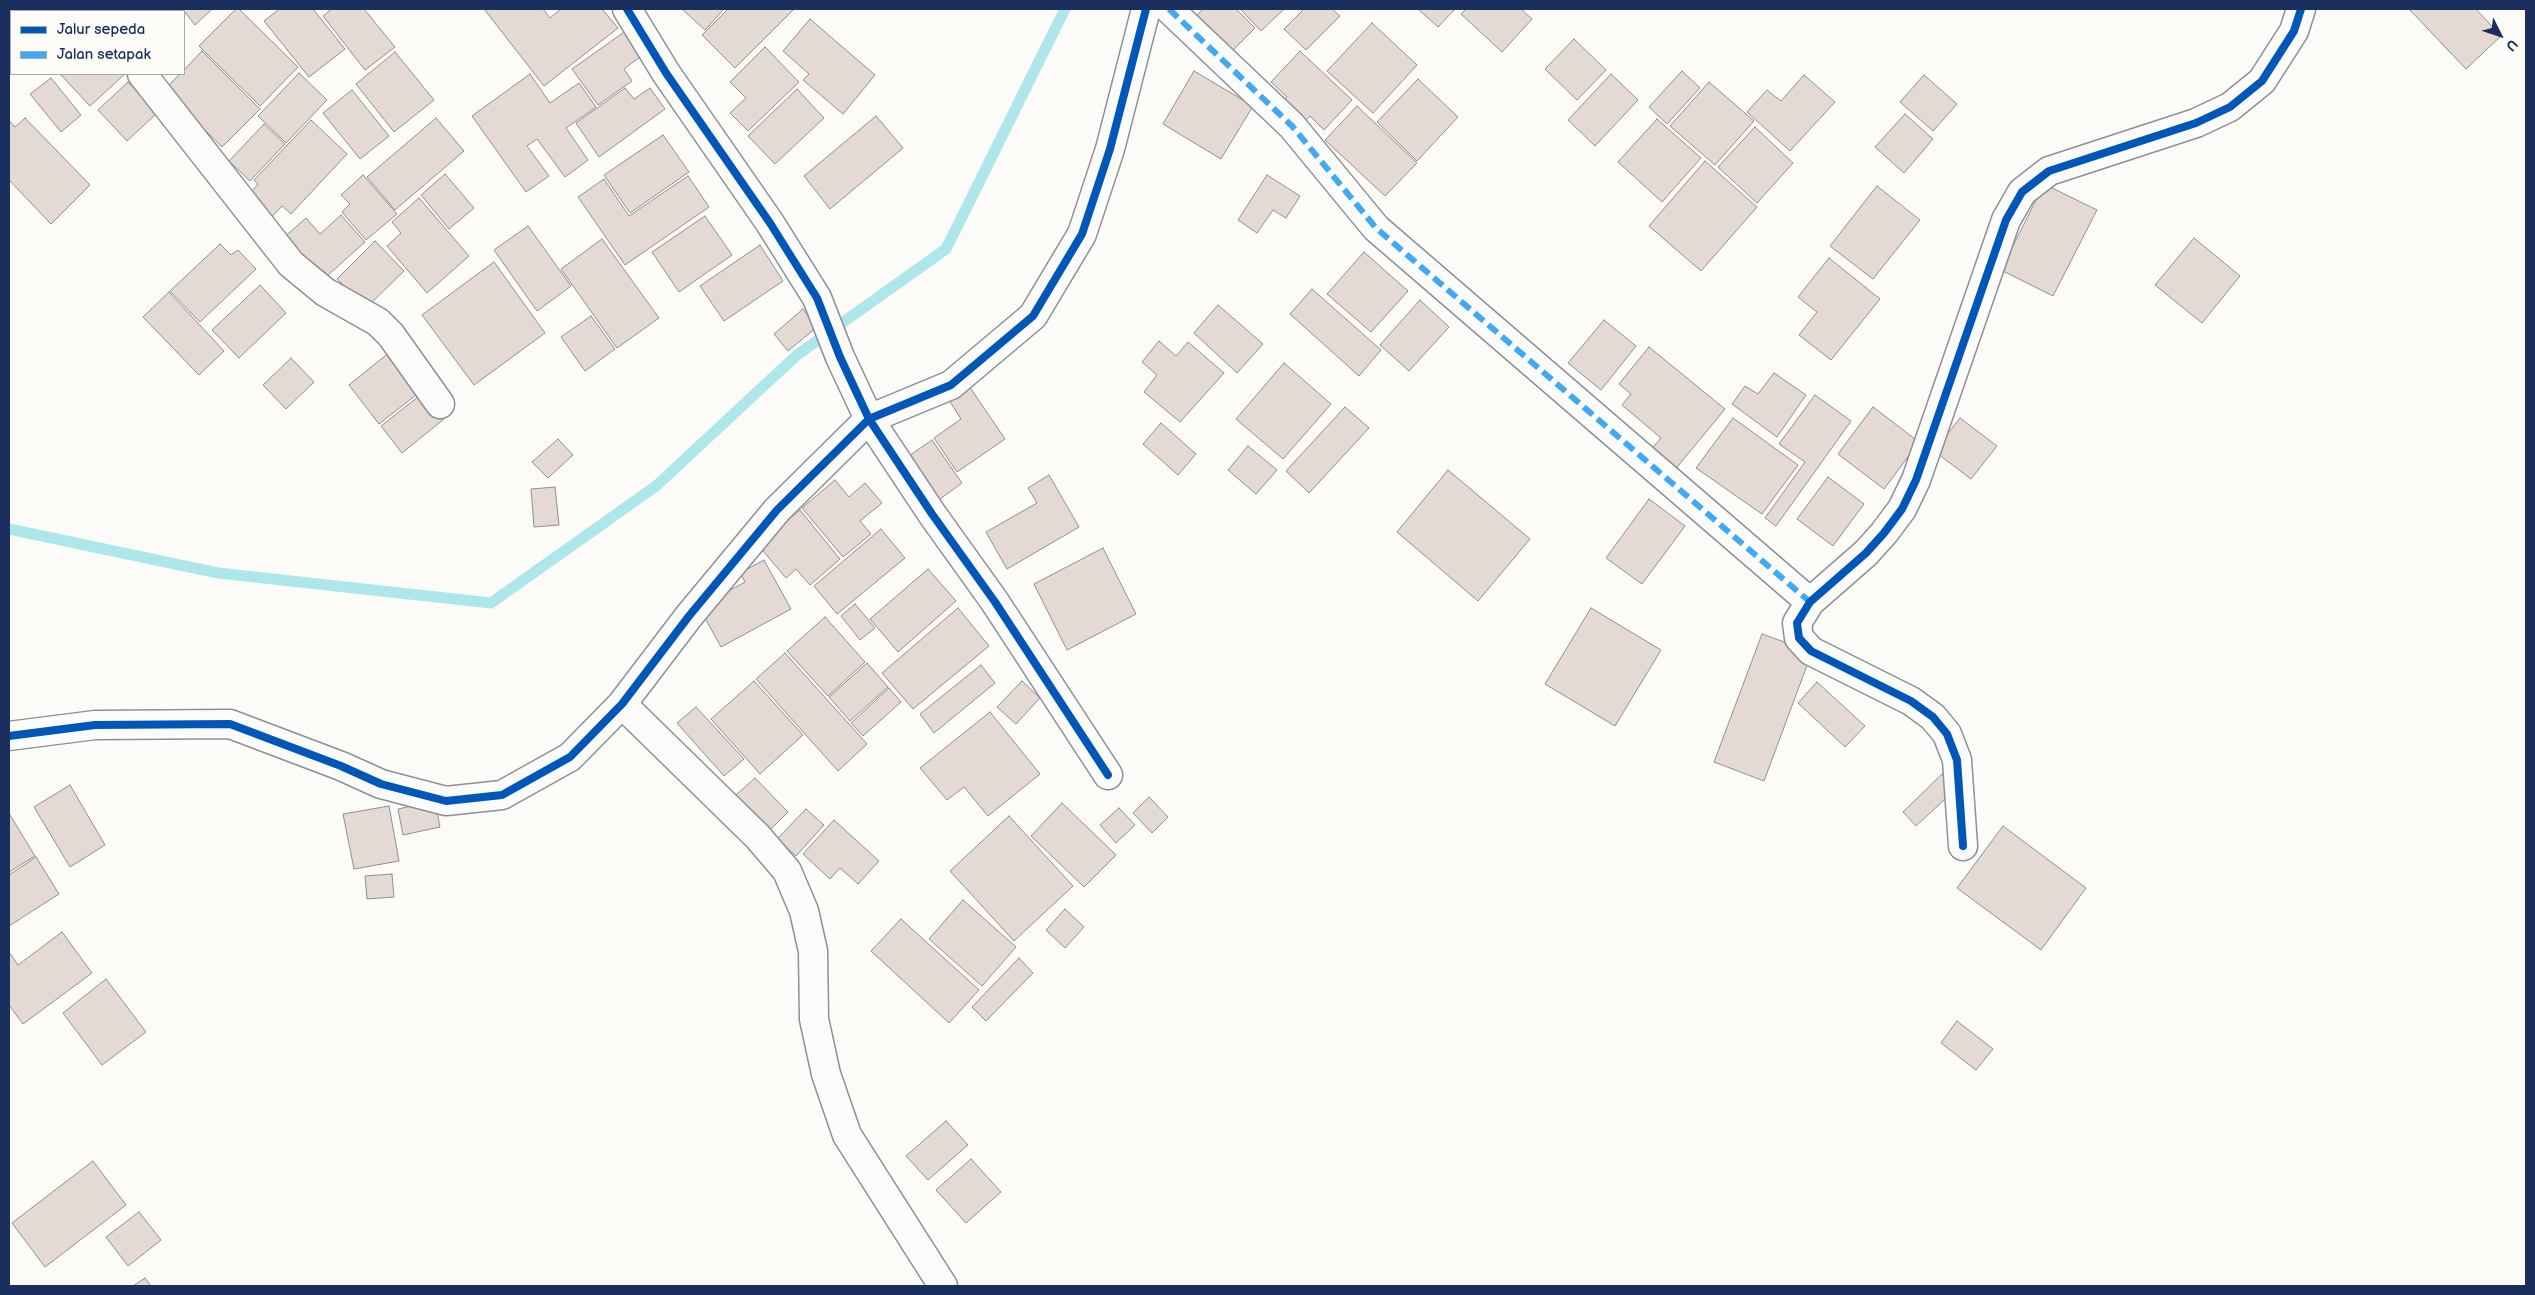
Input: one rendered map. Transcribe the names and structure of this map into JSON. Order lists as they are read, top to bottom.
{
  "legend": ["Jalur sepeda", "Jalan setapak"],
  "north": "bottom right"
}
